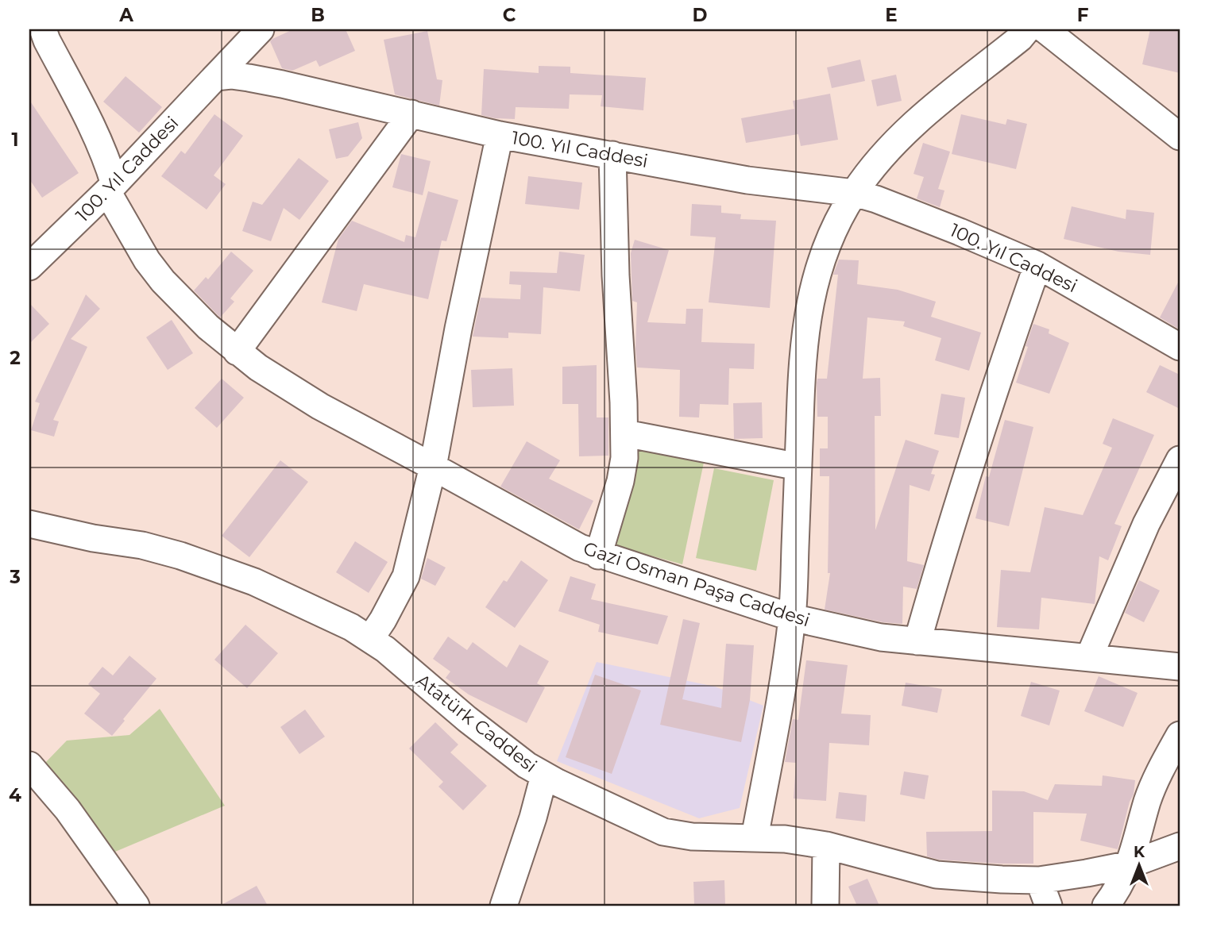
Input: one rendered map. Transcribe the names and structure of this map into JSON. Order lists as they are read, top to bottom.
{
  "streets": {
    "street": ["100. Yıl Caddesi", "Gazi Osman Paşa Caddesi", "Atatürk Caddesi"]
  },
  "crossings": [
    ["100. Yıl Caddesi", "Gazi Osman Paşa Caddesi"]
  ],
  "north": "top",
  "grid": {
    "columns": [
      "A",
      "B",
      "C",
      "D",
      "E",
      "F"
    ],
    "rows": [
      "1",
      "2",
      "3",
      "4"
    ]
  }
}
